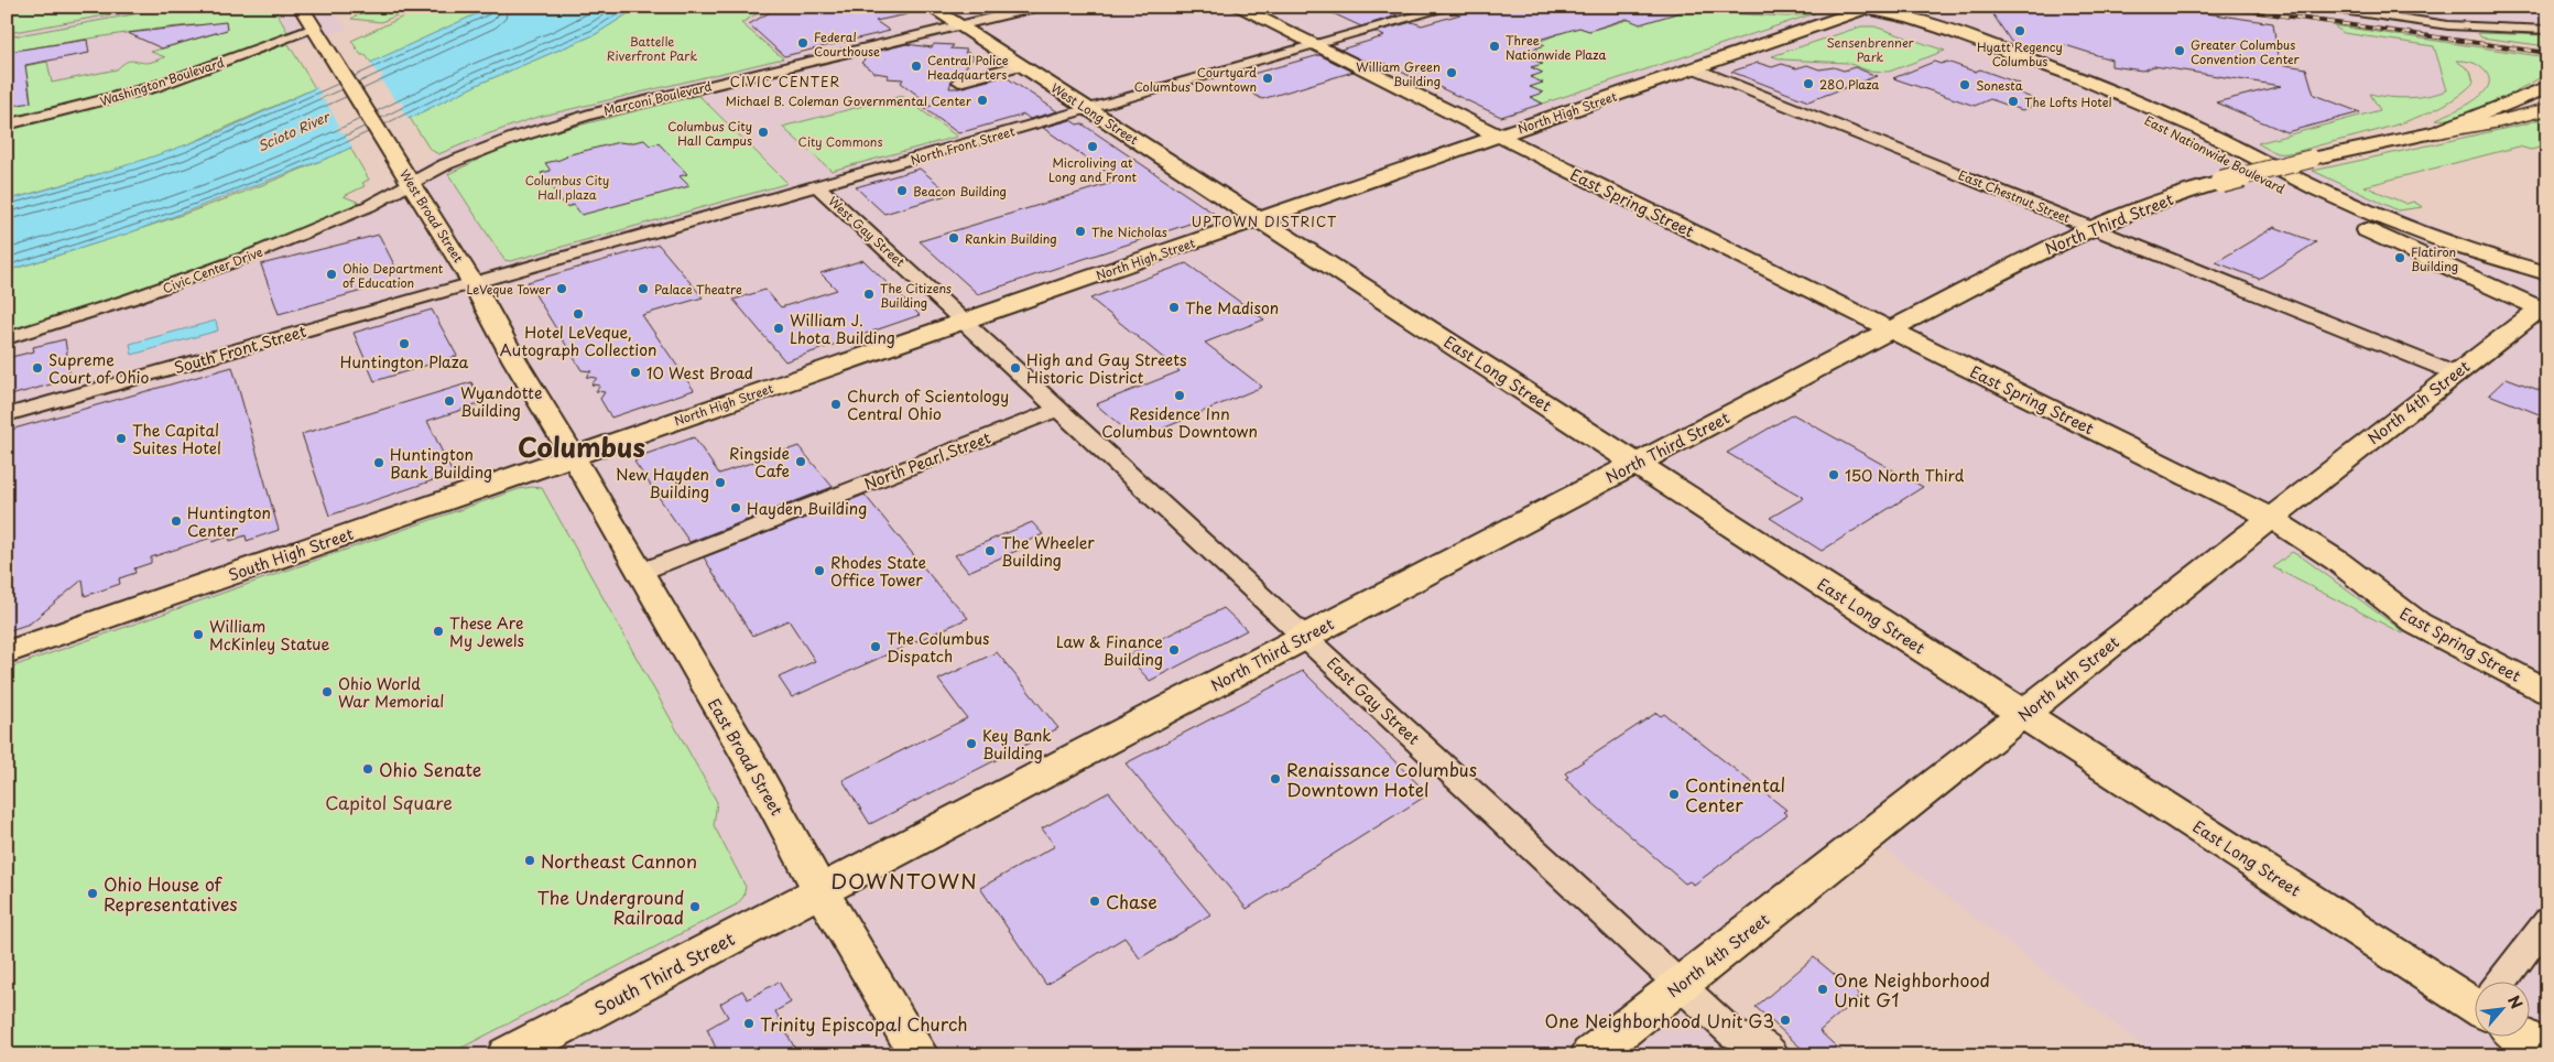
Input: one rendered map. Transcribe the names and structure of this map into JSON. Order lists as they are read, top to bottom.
{
  "streets": {
    "main road": [
      "North High Street",
      "West Long Street",
      "East Nationwide Boulevard",
      "East Spring Street",
      "West Broad Street",
      "North Third Street",
      "East Long Street",
      "North 4th Street",
      "South High Street",
      "East Broad Street",
      "South Third Street"
    ],
    "street": [
      "Washington Boulevard",
      "Marconi Boulevard",
      "North Front Street",
      "East Chestnut Street",
      "West Gay Street",
      "Civic Center Drive",
      "South Front Street",
      "North Pearl Street",
      "East Gay Street"
    ]
  },
  "crossings": [
    ["Washington Boulevard", "West Broad Street"],
    ["Marconi Boulevard", "West Long Street"],
    ["Marconi Boulevard", "West Broad Street"],
    ["Marconi Boulevard", "Civic Center Drive"],
    ["North High Street", "West Long Street"],
    ["North High Street", "East Nationwide Boulevard"],
    ["North High Street", "East Chestnut Street"],
    ["North High Street", "East Spring Street"],
    ["North High Street", "West Broad Street"],
    ["North High Street", "West Gay Street"],
    ["North High Street", "East Long Street"],
    ["North High Street", "South High Street"],
    ["North High Street", "East Gay Street"],
    ["North High Street", "East Broad Street"],
    ["West Long Street", "North Front Street"],
    ["West Long Street", "East Long Street"],
    ["North Front Street", "East Spring Street"],
    ["North Front Street", "West Broad Street"],
    ["North Front Street", "West Gay Street"],
    ["North Front Street", "South Front Street"],
    ["East Nationwide Boulevard", "North 4th Street"],
    ["East Chestnut Street", "North Third Street"],
    ["East Chestnut Street", "North 4th Street"],
    ["East Spring Street", "North Third Street"],
    ["East Spring Street", "North 4th Street"],
    ["West Broad Street", "Civic Center Drive"],
    ["West Broad Street", "South Front Street"],
    ["West Broad Street", "South High Street"],
    ["West Broad Street", "East Broad Street"],
    ["North Third Street", "East Long Street"],
    ["North Third Street", "East Gay Street"],
    ["North Third Street", "East Broad Street"],
    ["North Third Street", "South Third Street"],
    ["West Gay Street", "East Gay Street"],
    ["East Long Street", "North 4th Street"],
    ["North 4th Street", "East Gay Street"],
    ["North Pearl Street", "East Gay Street"],
    ["North Pearl Street", "East Broad Street"],
    ["South High Street", "East Broad Street"],
    ["East Broad Street", "South Third Street"]
  ],
  "districts": [
    "CIVIC CENTER",
    "UPTOWN DISTRICT",
    "Columbus",
    "DOWNTOWN"
  ],
  "water": ["Scioto River"],
  "parks": [
    "Battelle Riverfront Park",
    "Sensenbrenner Park",
    "City Commons",
    "Columbus City Hall plaza",
    "Capitol Square"
  ],
  "places": [
    "Hyatt Regency Columbus",
    "Federal Courthouse",
    "Three Nationwide Plaza",
    "Greater Columbus Convention Center",
    "Central Police Headquarters",
    "William Green Building",
    "Courtyard Columbus Downtown",
    "280 Plaza",
    "Sonesta",
    "Michael B. Coleman Governmental Center",
    "The Lofts Hotel",
    "Columbus City Hall Campus",
    "Microliving at Long and Front",
    "Beacon Building",
    "The Nicholas",
    "Rankin Building",
    "Flatiron Building",
    "Ohio Department of Education",
    "LeVeque Tower",
    "Palace Theatre",
    "The Citizens Building",
    "The Madison",
    "Hotel LeVeque, Autograph Collection",
    "William J. Lhota Building",
    "Huntington Plaza",
    "Supreme Court of Ohio",
    "High and Gay Streets Historic District",
    "10 West Broad",
    "Residence Inn Columbus Downtown",
    "Wyandotte Building",
    "Church of Scientology Central Ohio",
    "The Capital Suites Hotel",
    "Ringside Cafe",
    "Huntington Bank Building",
    "150 North Third",
    "New Hayden Building",
    "Hayden Building",
    "Huntington Center",
    "The Wheeler Building",
    "Rhodes State Office Tower",
    "These Are My Jewels",
    "William McKinley Statue",
    "The Columbus Dispatch",
    "Law & Finance Building",
    "Ohio World War Memorial",
    "Key Bank Building",
    "Ohio Senate",
    "Renaissance Columbus Downtown Hotel",
    "Continental Center",
    "Northeast Cannon",
    "Ohio House of Representatives",
    "Chase",
    "The Underground Railroad",
    "One Neighborhood Unit G1",
    "One Neighborhood Unit G3",
    "Trinity Episcopal Church"
  ],
  "north": "top right"
}
